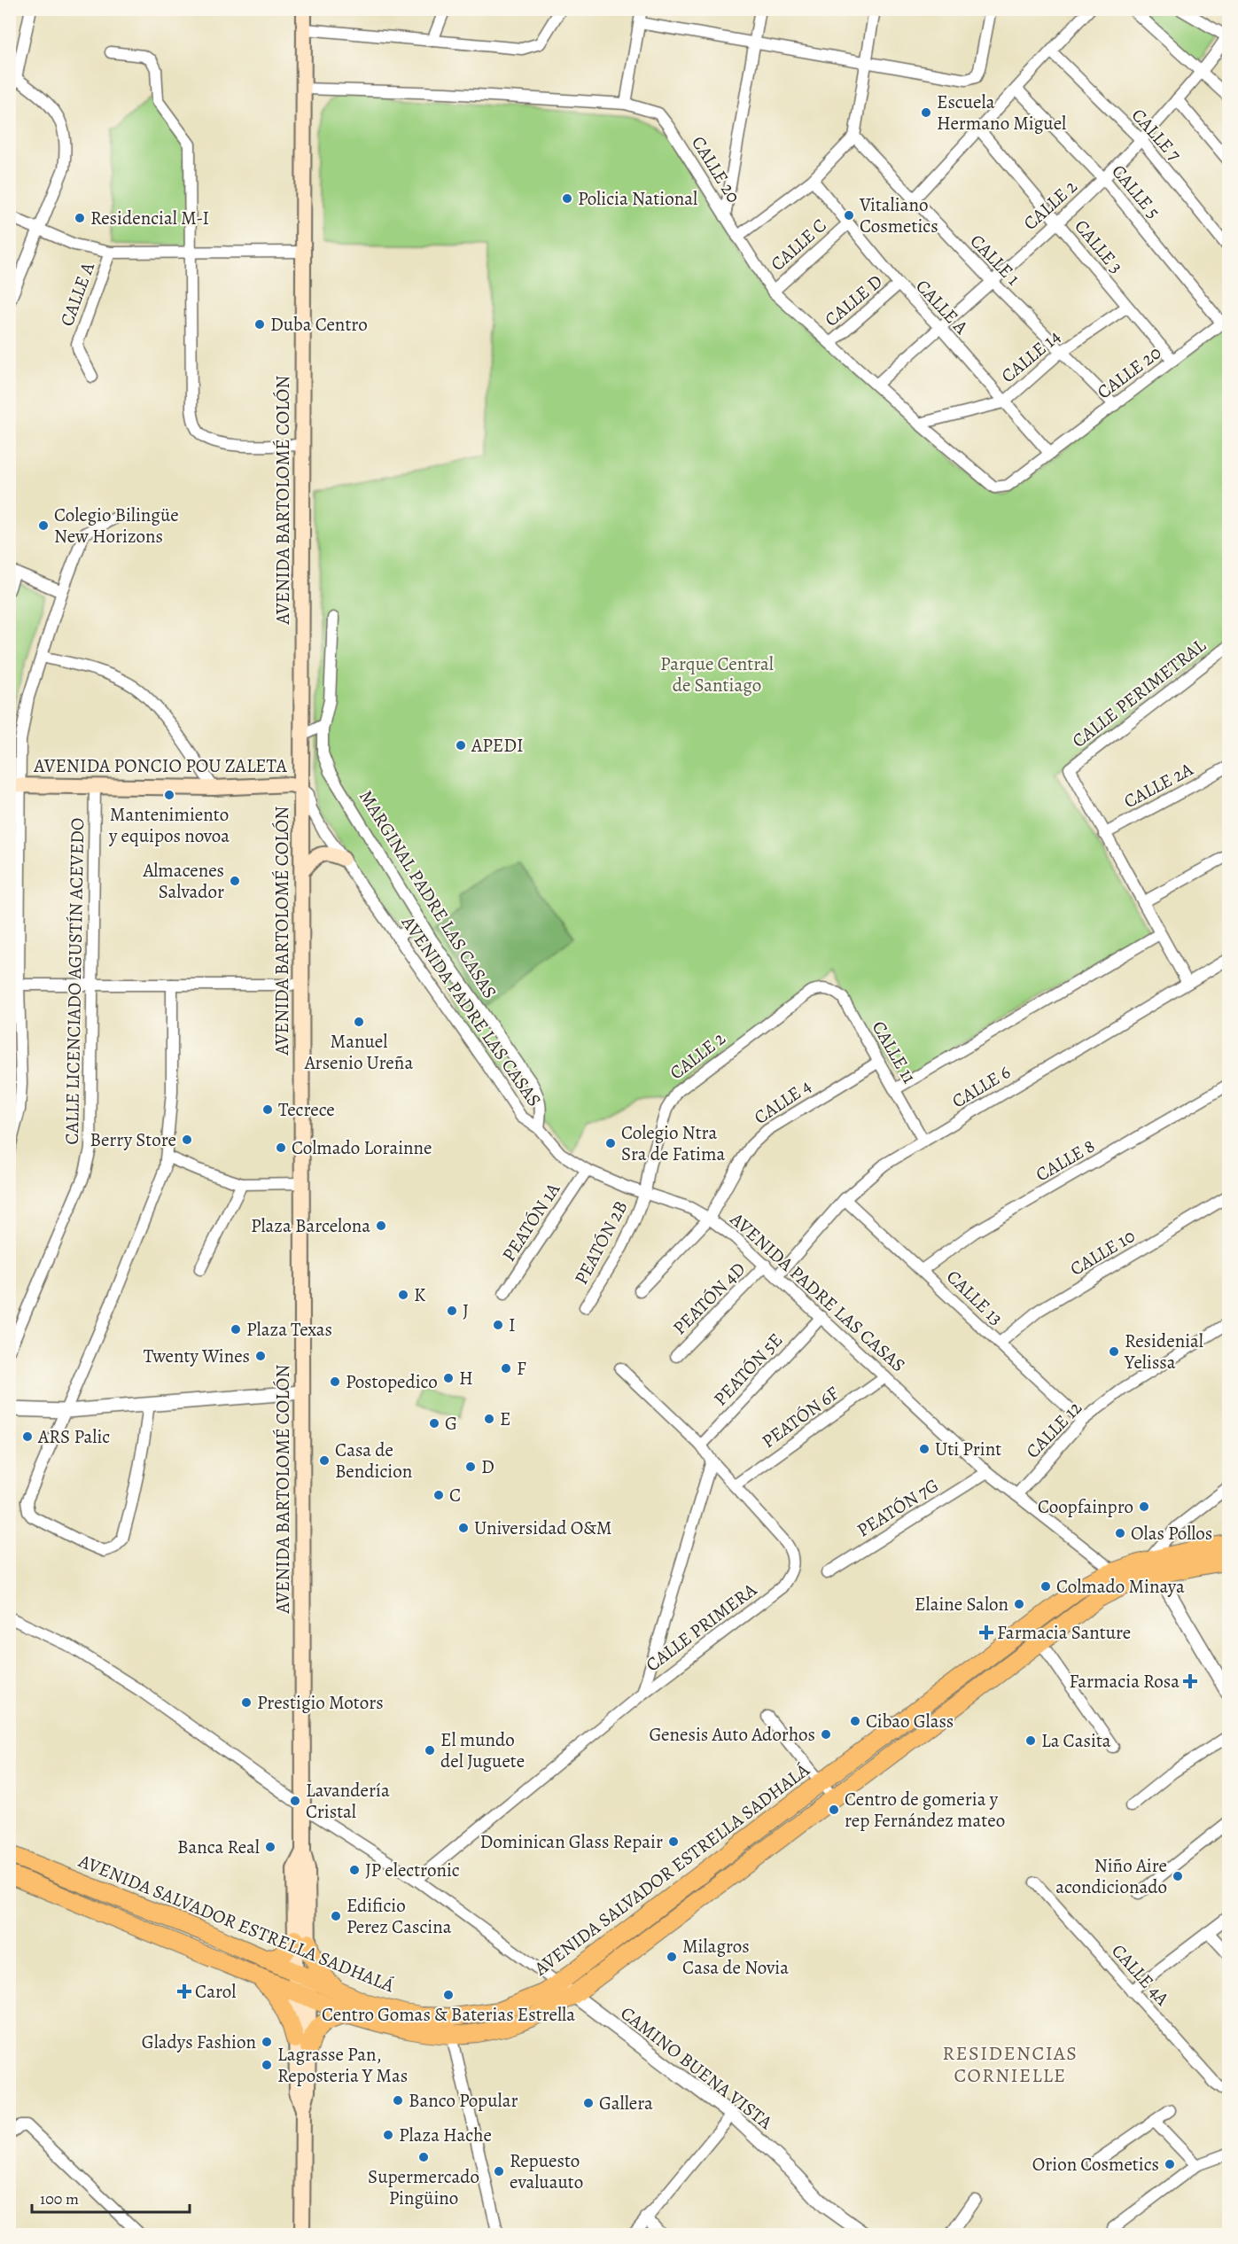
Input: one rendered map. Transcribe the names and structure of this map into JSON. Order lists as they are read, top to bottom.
{
  "streets": {
    "highway": ["AVENIDA SALVADOR ESTRELLA SADHALÁ"],
    "main road": ["AVENIDA BARTOLOMÉ COLÓN", "AVENIDA PONCIO POU ZALETA"],
    "street": [
      "CALLE 7",
      "CALLE 20",
      "CALLE 5",
      "CALLE 2",
      "CALLE C",
      "CALLE 3",
      "CALLE 1",
      "CALLE A",
      "CALLE D",
      "CALLE 14",
      "CALLE PERIMETRAL",
      "CALLE 2A",
      "MARGINAL PADRE LAS CASAS",
      "CALLE LICENCIADO AGUSTÍN ACEVEDO",
      "AVENIDA PADRE LAS CASAS",
      "CALLE 11",
      "CALLE 6",
      "CALLE 4",
      "CALLE 8",
      "PEATÓN 1A",
      "PEATÓN 2B",
      "CALLE 10",
      "CALLE 13",
      "PEATÓN 4D",
      "PEATÓN 5E",
      "PEATÓN 6F",
      "CALLE 12",
      "PEATÓN 7G",
      "CALLE PRIMERA",
      "CALLE 4A",
      "CAMINO BUENA VISTA"
    ]
  },
  "crossings": [
    ["CALLE 7", "CALLE 2"],
    ["CALLE 20", "CALLE 5"],
    ["CALLE 20", "CALLE 2"],
    ["CALLE 20", "CALLE C"],
    ["CALLE 20", "CALLE 3"],
    ["CALLE 20", "CALLE 1"],
    ["CALLE 20", "CALLE A"],
    ["CALLE 20", "CALLE D"],
    ["CALLE 20", "CALLE 14"],
    ["CALLE 20", "AVENIDA BARTOLOMÉ COLÓN"],
    ["CALLE 5", "CALLE 2"],
    ["CALLE 2", "CALLE 3"],
    ["CALLE 2", "CALLE 1"],
    ["CALLE 2", "CALLE A"],
    ["CALLE 2", "AVENIDA PADRE LAS CASAS"],
    ["CALLE 2", "CALLE 11"],
    ["CALLE 2", "PEATÓN 2B"],
    ["CALLE C", "CALLE A"],
    ["CALLE 3", "CALLE 14"],
    ["CALLE 1", "CALLE 14"],
    ["CALLE A", "CALLE D"],
    ["CALLE A", "CALLE 14"],
    ["AVENIDA BARTOLOMÉ COLÓN", "AVENIDA PONCIO POU ZALETA"],
    ["AVENIDA BARTOLOMÉ COLÓN", "AVENIDA PADRE LAS CASAS"],
    ["AVENIDA BARTOLOMÉ COLÓN", "AVENIDA SALVADOR ESTRELLA SADHALÁ"],
    ["CALLE PERIMETRAL", "CALLE 2A"],
    ["AVENIDA PONCIO POU ZALETA", "CALLE LICENCIADO AGUSTÍN ACEVEDO"],
    ["AVENIDA PONCIO POU ZALETA", "AVENIDA PADRE LAS CASAS"],
    ["MARGINAL PADRE LAS CASAS", "AVENIDA PADRE LAS CASAS"],
    ["AVENIDA PADRE LAS CASAS", "CALLE 6"],
    ["AVENIDA PADRE LAS CASAS", "CALLE 4"],
    ["AVENIDA PADRE LAS CASAS", "PEATÓN 1A"],
    ["AVENIDA PADRE LAS CASAS", "PEATÓN 2B"],
    ["AVENIDA PADRE LAS CASAS", "PEATÓN 4D"],
    ["AVENIDA PADRE LAS CASAS", "PEATÓN 5E"],
    ["AVENIDA PADRE LAS CASAS", "PEATÓN 6F"],
    ["AVENIDA PADRE LAS CASAS", "CALLE 12"],
    ["AVENIDA PADRE LAS CASAS", "PEATÓN 7G"],
    ["AVENIDA PADRE LAS CASAS", "AVENIDA SALVADOR ESTRELLA SADHALÁ"],
    ["CALLE 11", "CALLE 6"],
    ["CALLE 11", "CALLE 4"],
    ["CALLE 6", "CALLE 13"],
    ["CALLE 8", "CALLE 13"],
    ["CALLE 10", "CALLE 13"],
    ["CALLE 13", "CALLE 12"],
    ["PEATÓN 5E", "CALLE PRIMERA"],
    ["PEATÓN 6F", "CALLE PRIMERA"],
    ["AVENIDA SALVADOR ESTRELLA SADHALÁ", "CAMINO BUENA VISTA"]
  ],
  "districts": ["RESIDENCIAS CORNIELLE"],
  "parks": ["Parque Central de Santiago"],
  "places": {
    "other": [
      "Escuela Hermano Miguel",
      "Policia National",
      "Vitaliano Cosmetics",
      "Residencial M-I",
      "Duba Centro",
      "Colegio Bilingüe New Horizons",
      "APEDI",
      "Mantenimiento y equipos novoa",
      "Almacenes Salvador",
      "Manuel Arsenio Ureña",
      "Tecrece",
      "Berry Store",
      "Colegio Ntra Sra de Fatima",
      "Colmado Lorainne",
      "Plaza Barcelona",
      "K",
      "J",
      "I",
      "Plaza Texas",
      "Residenial Yelissa",
      "Twenty Wines",
      "F",
      "H",
      "Postopedico",
      "E",
      "G",
      "ARS Palic",
      "Uti Print",
      "Casa de Bendicion",
      "D",
      "C",
      "Coopfainpro",
      "Universidad O&M",
      "Olas Pollos",
      "Colmado Minaya",
      "Elaine Salon",
      "Prestigio Motors",
      "Cibao Glass",
      "Genesis Auto Adorhos",
      "La Casita",
      "El mundo del Juguete",
      "Lavandería Cristal",
      "Centro de gomeria y rep Fernández mateo",
      "Dominican Glass Repair",
      "Banca Real",
      "JP electronic",
      "Niño Aire acondicionado",
      "Edificio Perez Cascina",
      "Milagros Casa de Novia",
      "Centro Gomas & Baterias Estrella",
      "Gladys Fashion",
      "Lagrasse Pan, Reposteria Y Mas",
      "Banco Popular",
      "Gallera",
      "Plaza Hache",
      "Supermercado Pingüino",
      "Orion Cosmetics",
      "Repuesto evaluauto"
    ],
    "health": ["Farmacia Santure", "Farmacia Rosa", "Carol"]
  },
  "scale_bar": "100 m"
}
